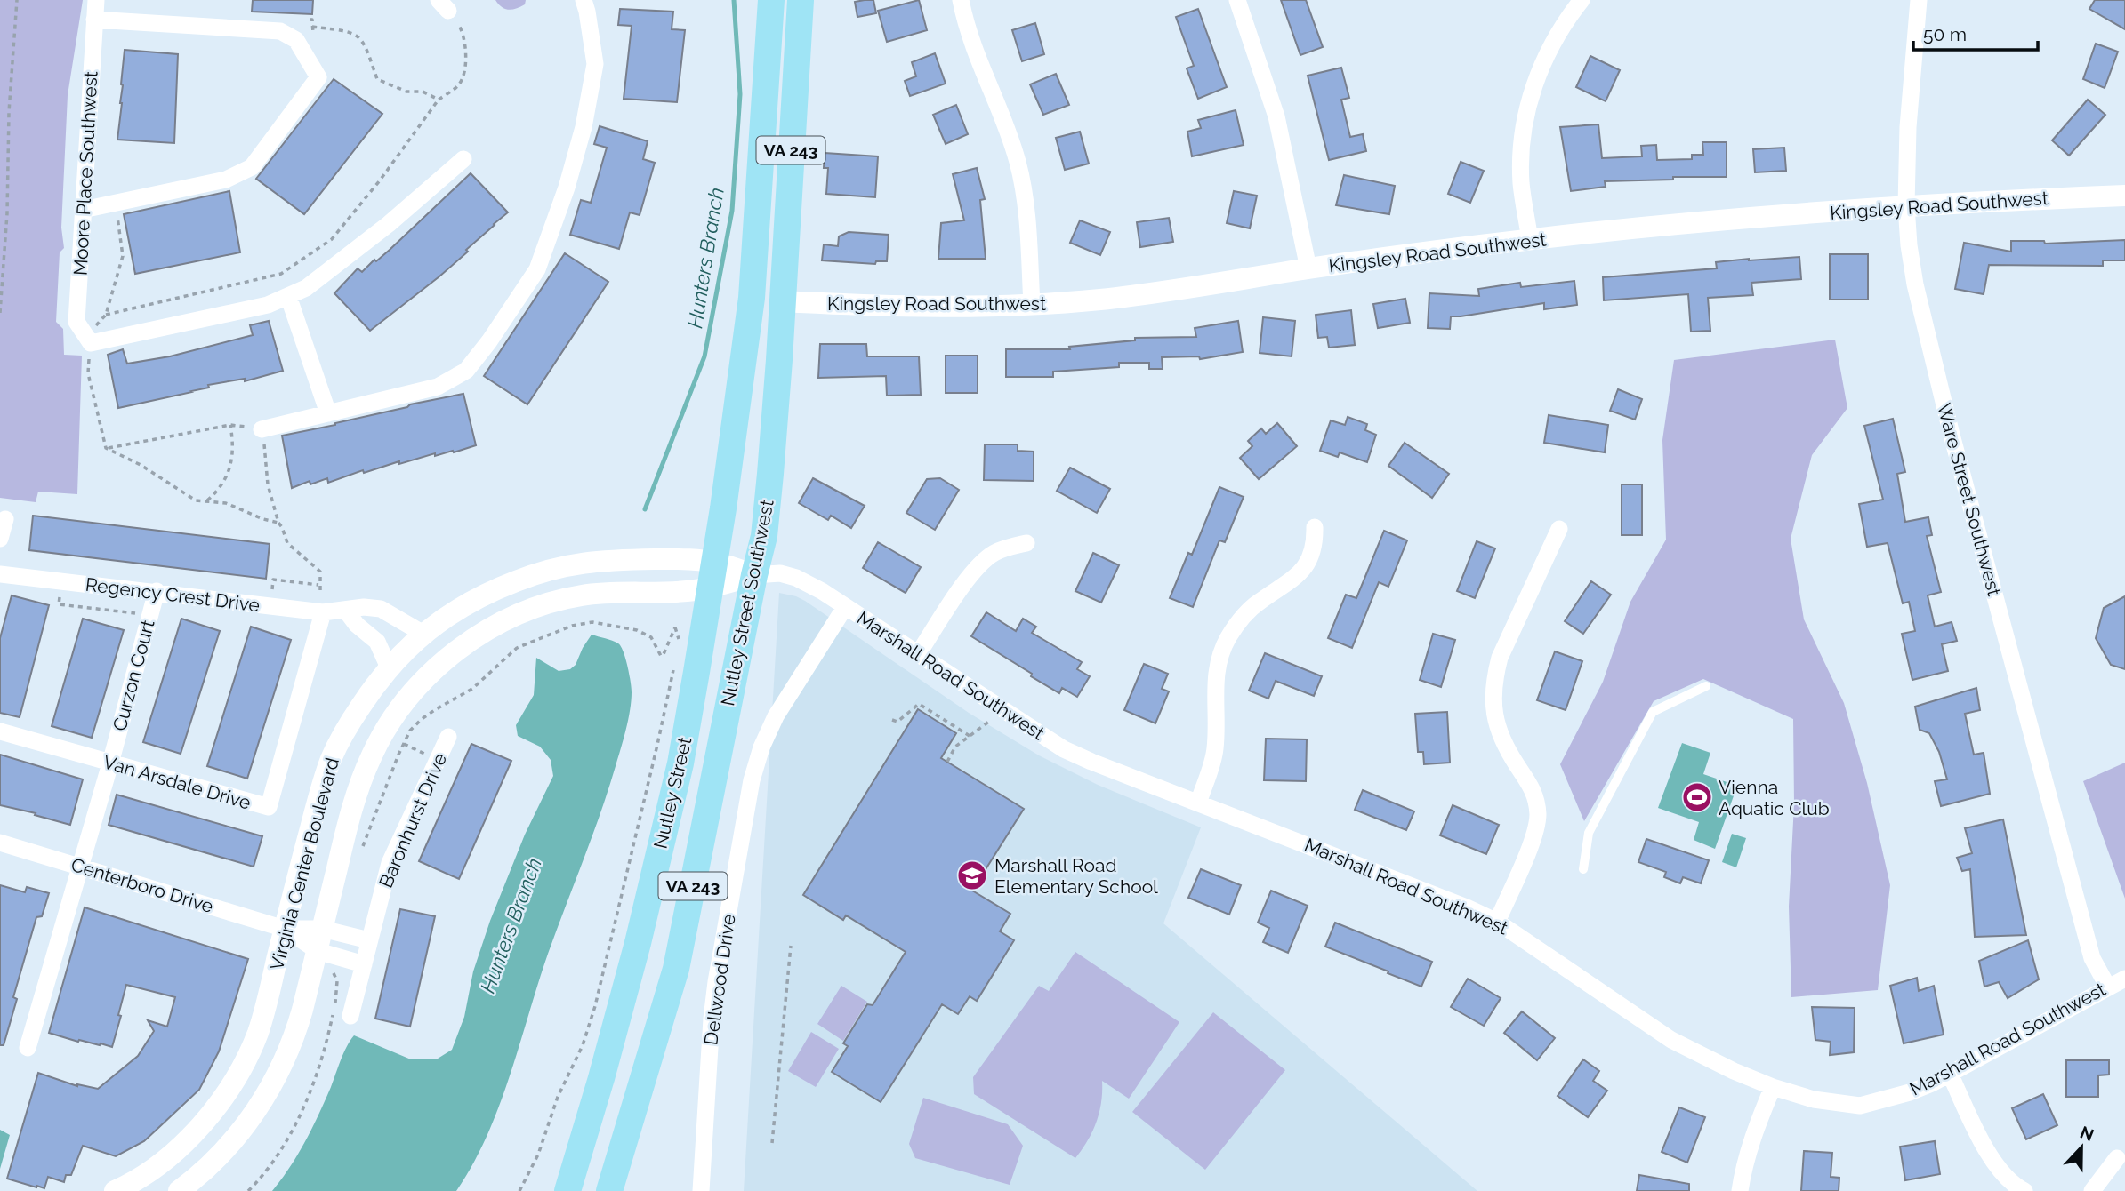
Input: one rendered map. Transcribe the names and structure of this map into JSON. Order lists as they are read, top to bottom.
{
  "streets": {
    "main road": ["VA 243", "Nutley Street Southwest", "Nutley Street"],
    "street": [
      "Moore Place Southwest",
      "Kingsley Road Southwest",
      "Ware Street Southwest",
      "Regency Crest Drive",
      "Curzon Court",
      "Marshall Road Southwest",
      "Van Arsdale Drive",
      "Baronhurst Drive",
      "Virginia Center Boulevard",
      "Centerboro Drive",
      "Dellwood Drive"
    ]
  },
  "crossings": [
    ["VA 243", "Kingsley Road Southwest"],
    ["VA 243", "Nutley Street"],
    ["VA 243", "Virginia Center Boulevard"],
    ["Kingsley Road Southwest", "Ware Street Southwest"],
    ["Kingsley Road Southwest", "Nutley Street Southwest"],
    ["Ware Street Southwest", "Marshall Road Southwest"],
    ["Regency Crest Drive", "Curzon Court"],
    ["Regency Crest Drive", "Van Arsdale Drive"],
    ["Regency Crest Drive", "Virginia Center Boulevard"],
    ["Nutley Street Southwest", "Marshall Road Southwest"],
    ["Nutley Street Southwest", "Virginia Center Boulevard"],
    ["Curzon Court", "Van Arsdale Drive"],
    ["Curzon Court", "Centerboro Drive"],
    ["Marshall Road Southwest", "Virginia Center Boulevard"],
    ["Marshall Road Southwest", "Dellwood Drive"],
    ["Nutley Street", "Virginia Center Boulevard"],
    ["Virginia Center Boulevard", "Centerboro Drive"]
  ],
  "water": ["Hunters Branch"],
  "places": {
    "sports": ["Vienna Aquatic Club"],
    "school or university": ["Marshall Road Elementary School"]
  },
  "scale_bar": "50 m",
  "north": "top"
}
